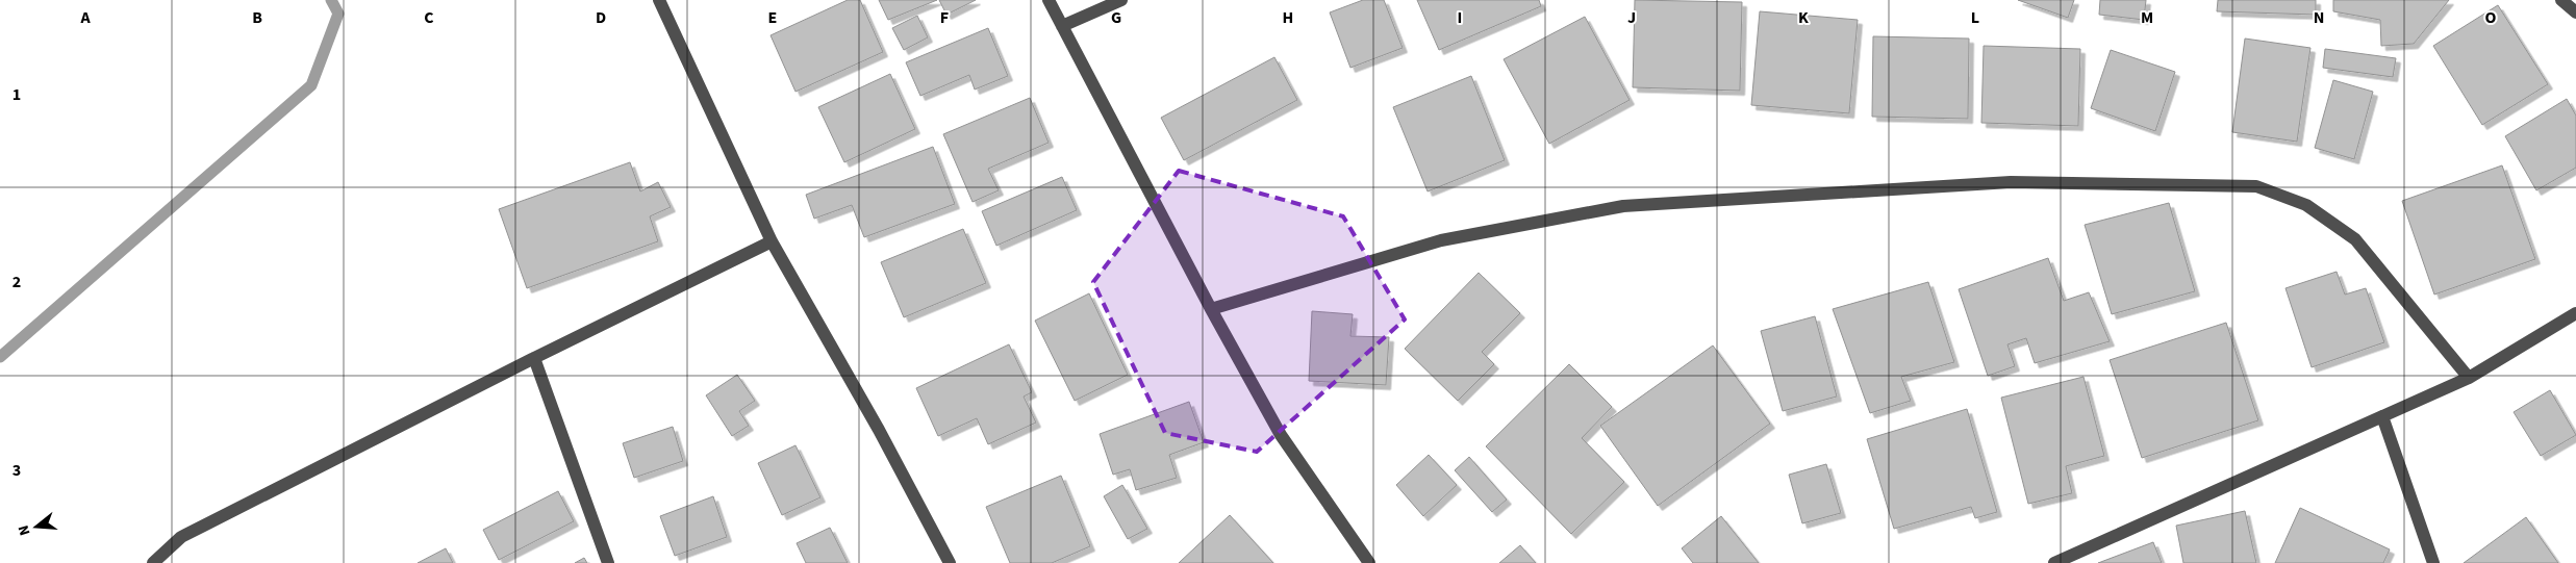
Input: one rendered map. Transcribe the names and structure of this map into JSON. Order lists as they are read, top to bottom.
{
  "north": "left",
  "grid": {
    "columns": [
      "A",
      "B",
      "C",
      "D",
      "E",
      "F",
      "G",
      "H",
      "I",
      "J",
      "K",
      "L",
      "M",
      "N",
      "O"
    ],
    "rows": ["1", "2", "3"]
  }
}
